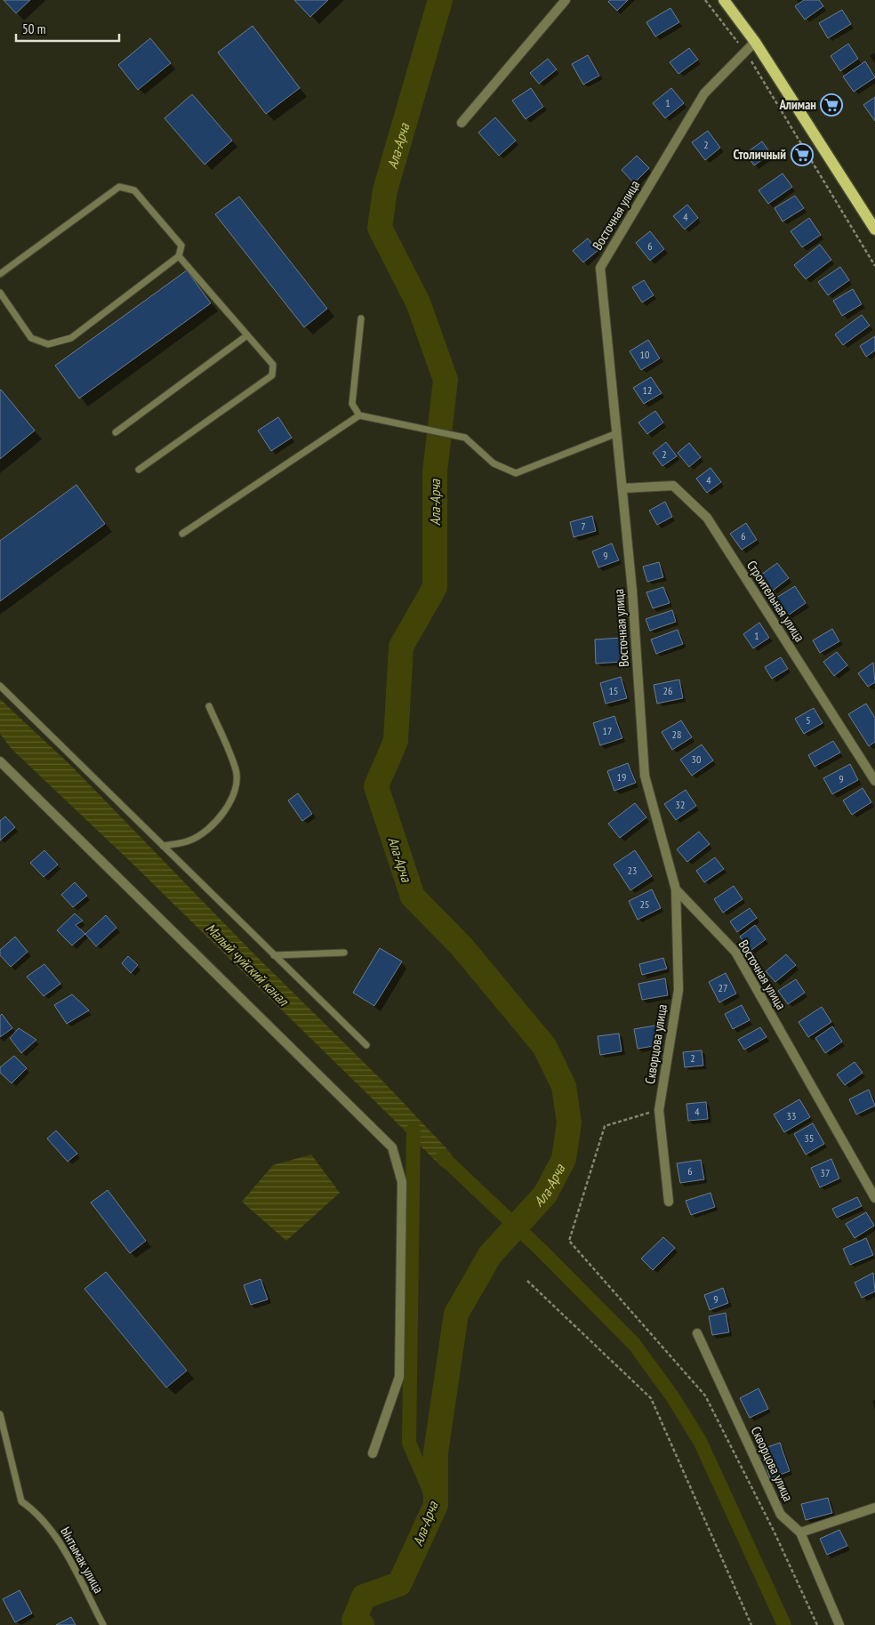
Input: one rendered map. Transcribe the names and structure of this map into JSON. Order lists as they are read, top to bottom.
{
  "streets": {
    "street": ["Восточная улица", "Строительная улица", "Скворцова улица"],
    "lane": ["Ынтымак улица"]
  },
  "crossings": [
    ["Восточная улица", "Строительная улица"],
    ["Восточная улица", "Скворцова улица"]
  ],
  "water": ["Ала-Арча", "Малый чуйский канал"],
  "places": {
    "supermarket": ["Алиман", "Столичный"]
  },
  "house_numbers": [
    "1",
    "2",
    "4",
    "6",
    "10",
    "12",
    "2",
    "4",
    "7",
    "6",
    "9",
    "1",
    "15",
    "26",
    "5",
    "17",
    "28",
    "30",
    "19",
    "9",
    "32",
    "23",
    "25",
    "27",
    "2",
    "4",
    "33",
    "35",
    "6",
    "37",
    "9"
  ],
  "scale_bar": "50 m"
}
